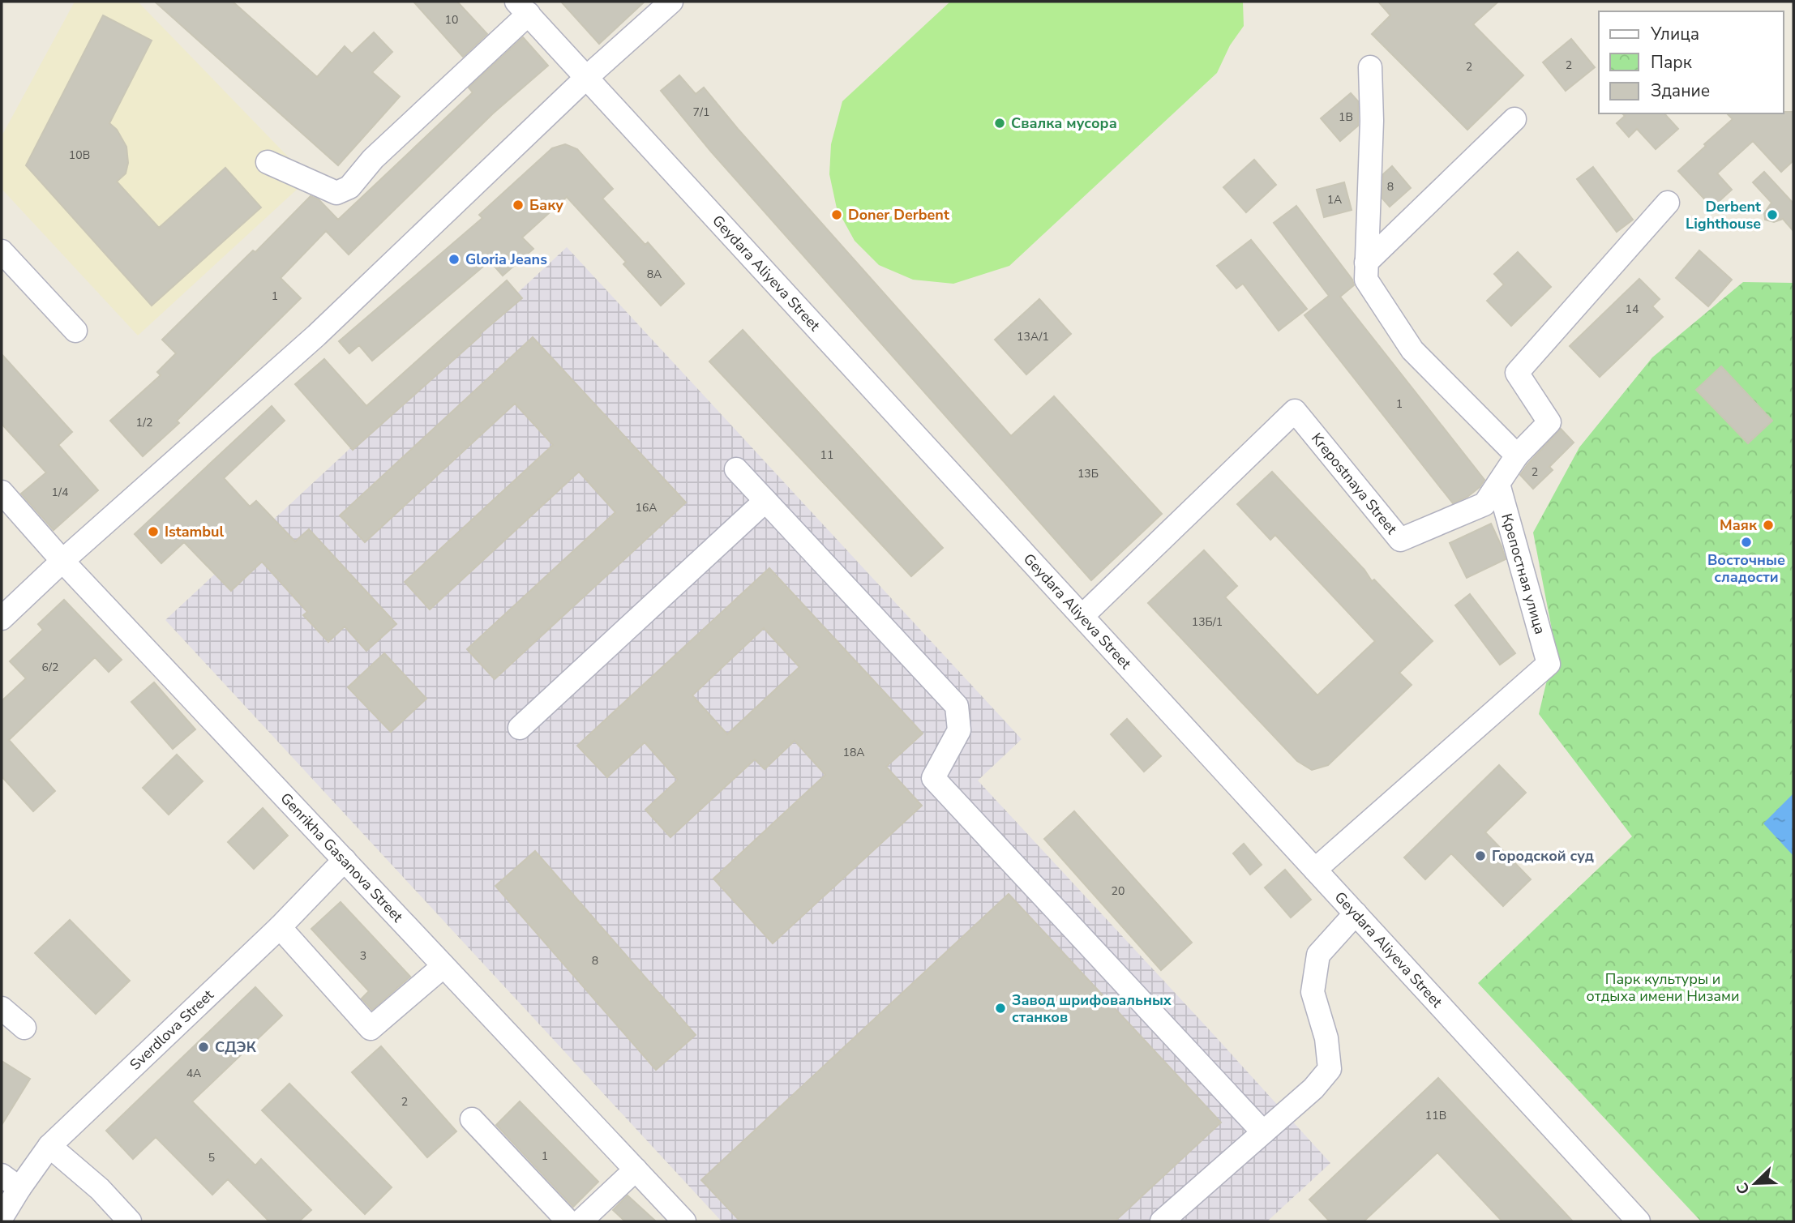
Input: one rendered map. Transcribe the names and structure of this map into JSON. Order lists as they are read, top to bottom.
{
  "streets": {
    "street": [
      "Geydara Aliyeva Street",
      "Krepostnaya Street",
      "Крепостная улица",
      "Genrikha Gasanova Street",
      "Sverdlova Street"
    ]
  },
  "crossings": [
    ["Geydara Aliyeva Street", "Krepostnaya Street"],
    ["Geydara Aliyeva Street", "Крепостная улица"],
    ["Krepostnaya Street", "Крепостная улица"],
    ["Genrikha Gasanova Street", "Sverdlova Street"]
  ],
  "parks": ["Парк культуры и отдыха имени Низами"],
  "places": [
    "Свалка мусора",
    "Баку",
    "Doner Derbent",
    "Derbent Lighthouse",
    "Gloria Jeans",
    "Маяк",
    "Istambul",
    "Восточные сладости",
    "Городской суд",
    "Завод шрифовальных станков",
    "СДЭК"
  ],
  "house_numbers": [
    "10",
    "2",
    "2",
    "7/1",
    "1В",
    "10В",
    "8",
    "1А",
    "8А",
    "1",
    "14",
    "13А/1",
    "1",
    "1/2",
    "11",
    "2",
    "13Б",
    "1/4",
    "16А",
    "13Б/1",
    "6/2",
    "18А",
    "20",
    "3",
    "8",
    "4А",
    "2",
    "11В",
    "1",
    "5"
  ],
  "legend": ["Улица", "Парк", "Здание"],
  "north": "bottom left"
}
